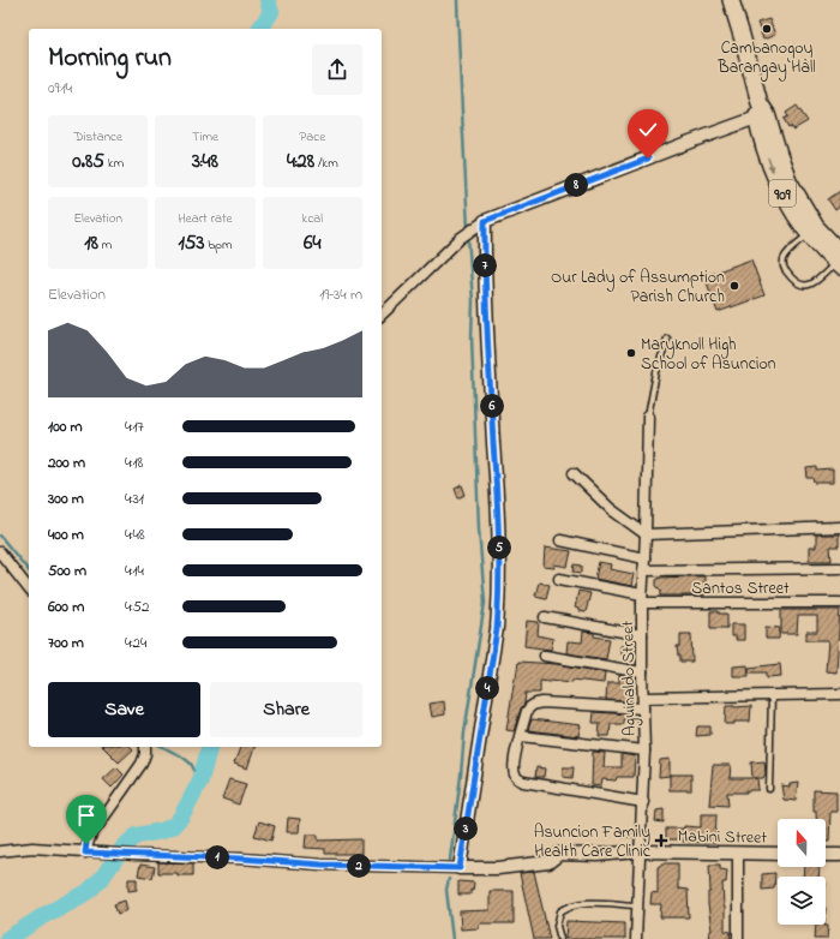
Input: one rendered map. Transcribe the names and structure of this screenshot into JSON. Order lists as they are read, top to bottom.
{
  "streets": {
    "highway": ["909"],
    "street": ["Santos Street", "Aguinaldo Street", "Mabini Street"]
  },
  "crossings": [
    ["Santos Street", "Aguinaldo Street"],
    ["Aguinaldo Street", "Mabini Street"]
  ],
  "places": {
    "other": ["Cambanogoy Barangay Hall", "Our Lady of Assumption Parish Church", "Maryknoll High School of Asuncion"],
    "health": ["Asuncion Family Health Care Clinic"]
  },
  "north": "top",
  "page": {
    "heading": ["Morning run", "09:14"],
    "stats": [
      ["Distance", "0.85 km"],
      ["Time", "3:48"],
      ["Pace", "4:28 /km"],
      ["Elevation", "18 m"],
      ["Heart rate", "153 bpm"],
      ["kcal", "64"]
    ],
    "pins": [
      "8",
      "7",
      "6",
      "5",
      "4",
      "3",
      "1",
      "2"
    ],
    "chart": ["Elevation", "19–34 m"],
    "list": [
      {
        "name": "100 m",
        "note": "4:17"
      },
      {
        "name": "200 m",
        "note": "4:18"
      },
      {
        "name": "300 m",
        "note": "4:31"
      },
      {
        "name": "400 m",
        "note": "4:48"
      },
      {
        "name": "500 m",
        "note": "4:14"
      },
      {
        "name": "600 m",
        "note": "4:52"
      },
      {
        "name": "700 m",
        "note": "4:24"
      }
    ],
    "buttons": ["Save", "Share"]
  }
}
